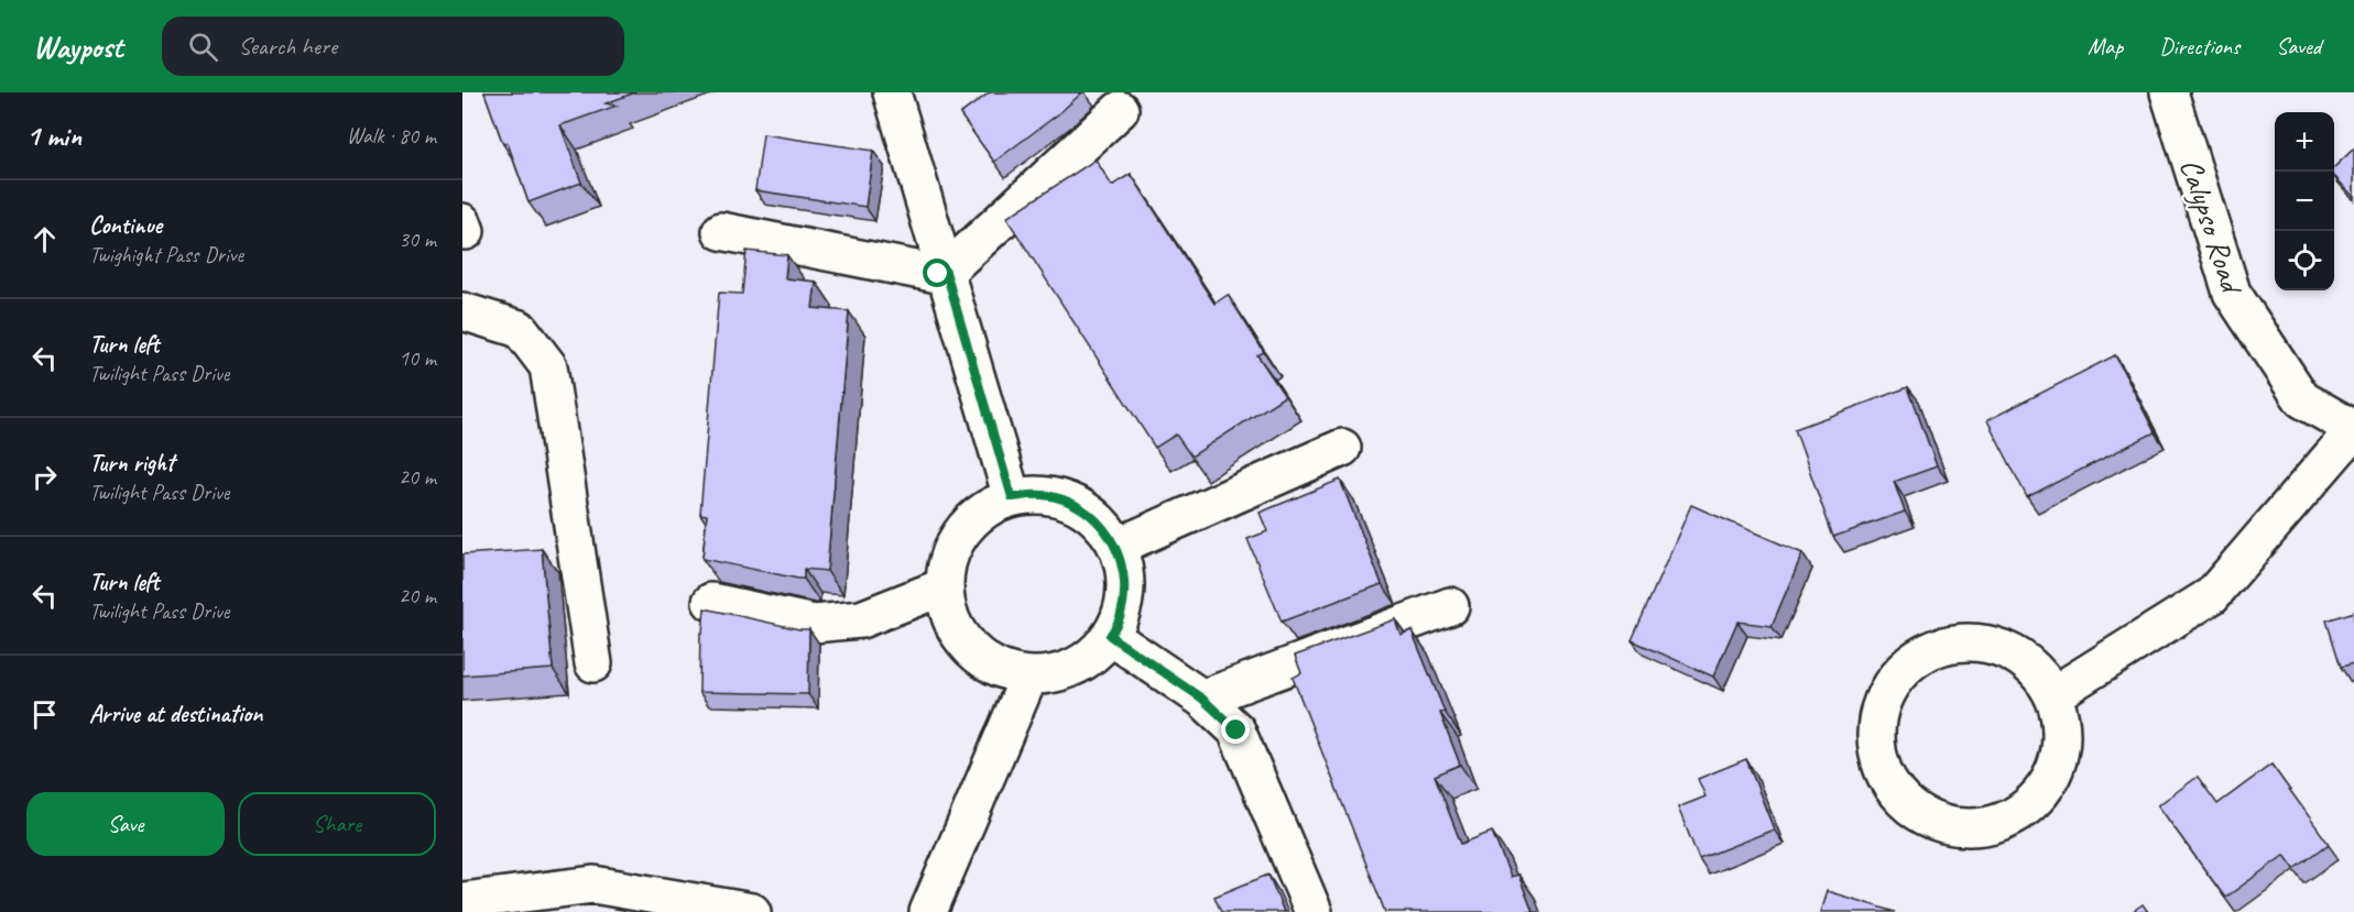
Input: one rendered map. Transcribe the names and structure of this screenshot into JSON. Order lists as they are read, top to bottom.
{
  "streets": {
    "street": ["Calypso Road"]
  },
  "page": {
    "header": "Waypost",
    "search": "Search here",
    "nav": ["Map", "Directions", "Saved"],
    "heading": ["1 min", "Walk · 80 m"],
    "map_buttons": ["+", "−"],
    "list": [
      ["Continue", "Twighight Pass Drive", "30 m"],
      ["Turn left", "Twilight Pass Drive", "10 m"],
      ["Turn right", "Twilight Pass Drive", "20 m"],
      ["Turn left", "Twilight Pass Drive", "20 m"],
      "Arrive at destination"
    ],
    "buttons": ["Save", "Share"]
  }
}
